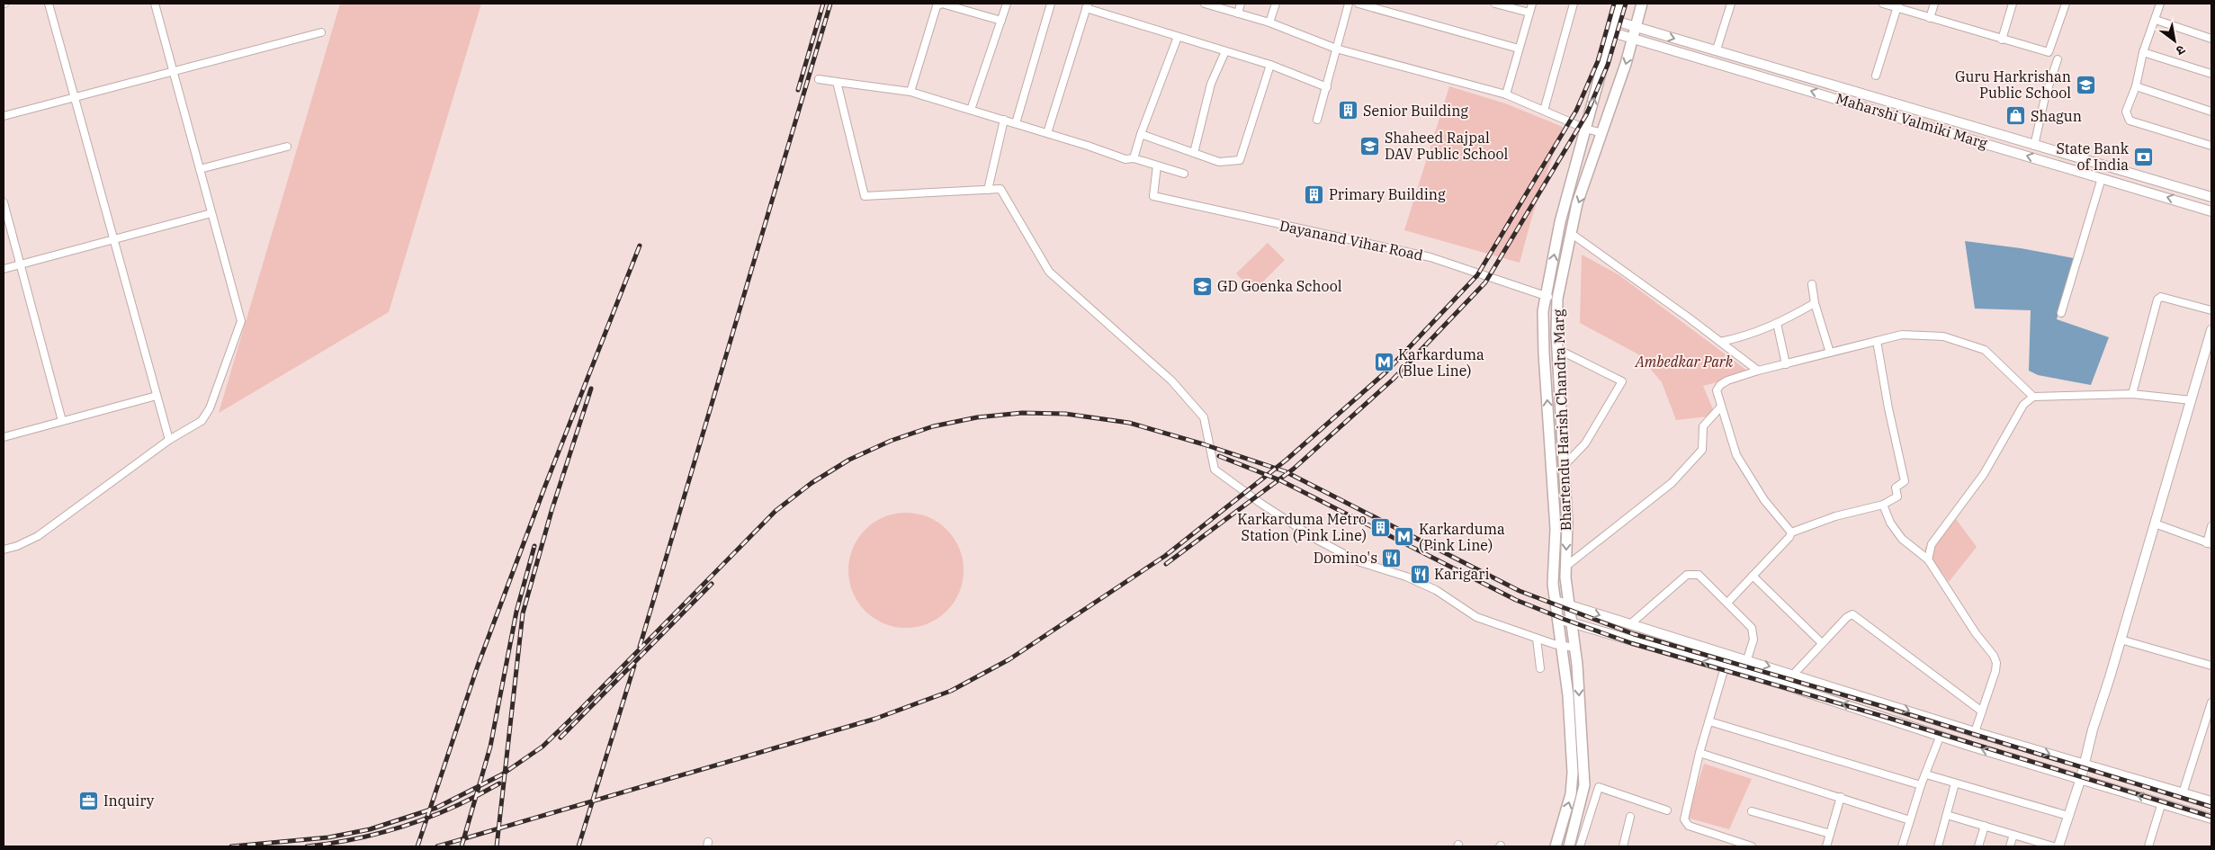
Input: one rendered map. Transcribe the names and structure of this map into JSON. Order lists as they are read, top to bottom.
{
  "streets": {
    "main road": ["Bhartendu Harish Chandra Marg"],
    "street": ["Maharshi Valmiki Marg", "Dayanand Vihar Road"]
  },
  "crossings": [
    ["Maharshi Valmiki Marg", "Bhartendu Harish Chandra Marg"],
    ["Dayanand Vihar Road", "Bhartendu Harish Chandra Marg"]
  ],
  "parks": ["Ambedkar Park"],
  "places": {
    "school or university": ["Guru Harkrishan Public School", "Shaheed Rajpal DAV Public School", "GD Goenka School"],
    "building": ["Senior Building", "Primary Building", "Karkarduma Metro Station (Pink Line)"],
    "shop": ["Shagun"],
    "bank": ["State Bank of India"],
    "metro station": ["Karkarduma (Blue Line)", "Karkarduma (Pink Line)"],
    "restaurant": ["Domino's", "Karigari"],
    "office": ["Inquiry"]
  },
  "north": "bottom right"
}
